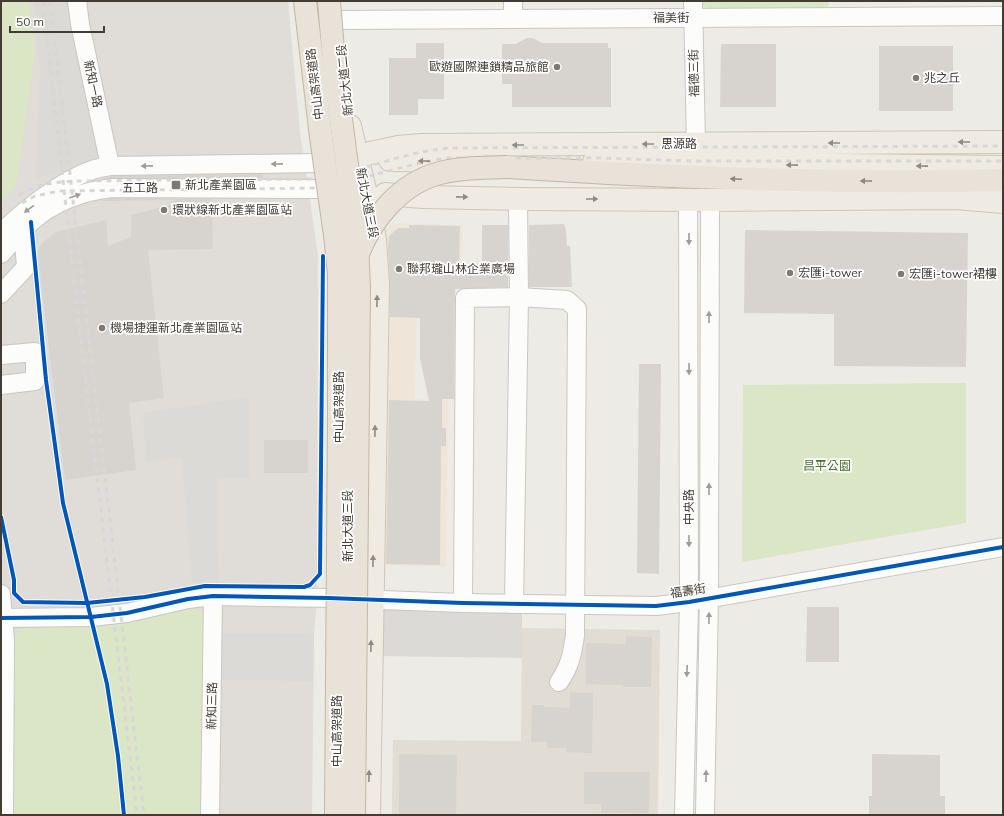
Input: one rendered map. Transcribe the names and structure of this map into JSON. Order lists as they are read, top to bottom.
{
  "streets": {
    "highway": ["中山高架道路"],
    "main road": ["新北大道二段", "思源路", "新北大道三段"],
    "street": [
      "福美街",
      "福德三街",
      "新知一路",
      "五工路",
      "中央路",
      "福壽街",
      "新知三路"
    ]
  },
  "crossings": [
    ["福美街", "福德三街"],
    ["福美街", "新北大道二段"],
    ["福德三街", "思源路"],
    ["新北大道二段", "思源路"],
    ["新北大道二段", "新北大道三段"],
    ["新知一路", "五工路"],
    ["思源路", "五工路"],
    ["思源路", "新北大道三段"],
    ["五工路", "新北大道三段"],
    ["新北大道三段", "福壽街"],
    ["中央路", "福壽街"],
    ["福壽街", "新知三路"]
  ],
  "parks": ["昌平公園"],
  "places": {
    "other": [
      "歐遊國際連鎖精品旅館",
      "兆之丘",
      "環狀線新北產業園區站",
      "聯邦瓏山林企業廣場",
      "宏匯i-tower",
      "宏匯i-tower裙樓",
      "機場捷運新北產業園區站"
    ],
    "transit": ["新北產業園區"]
  },
  "scale_bar": "50 m"
}
